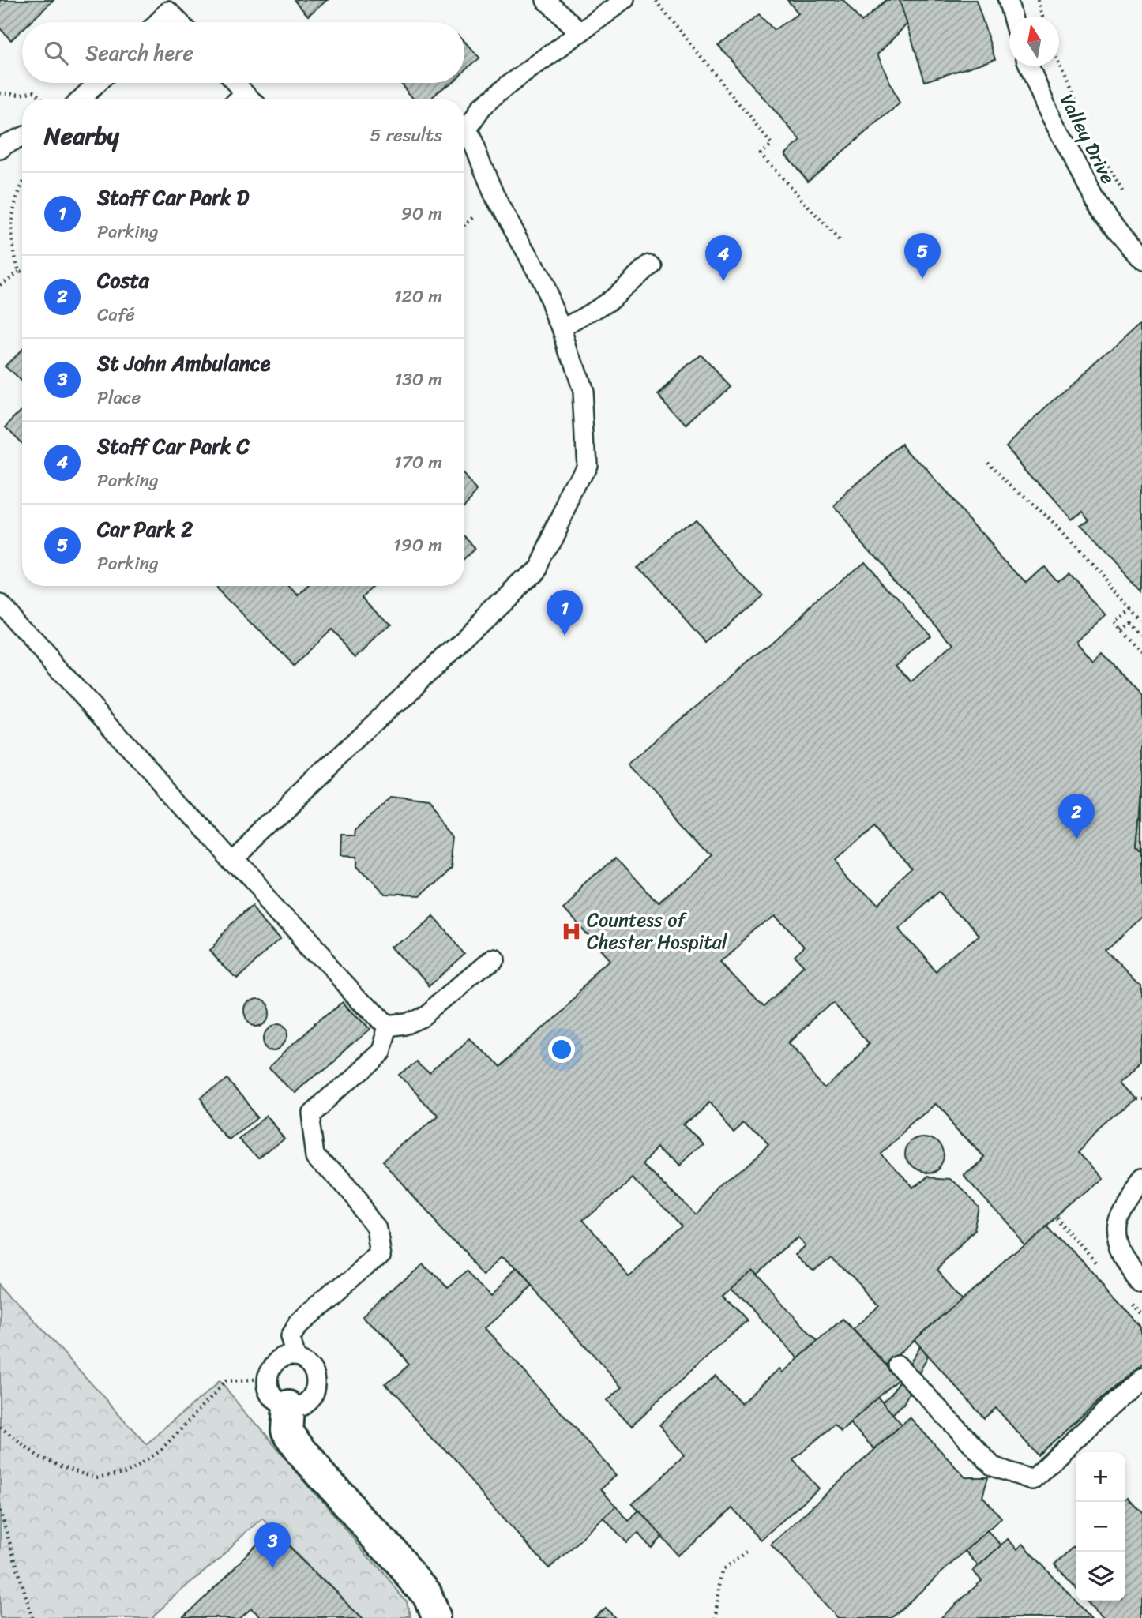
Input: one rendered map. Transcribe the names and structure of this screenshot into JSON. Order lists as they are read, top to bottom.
{
  "streets": {
    "lane": ["Valley Drive"]
  },
  "places": {
    "hospital": ["Countess of Chester Hospital"]
  },
  "north": "top",
  "page": {
    "search": "Search here",
    "heading": ["Nearby", "5 results"],
    "list": [
      {
        "mark": "1",
        "name": "Staff Car Park D",
        "note": "Parking",
        "value": "90 m"
      },
      {
        "mark": "2",
        "name": "Costa",
        "note": "Café",
        "value": "120 m"
      },
      {
        "mark": "3",
        "name": "St John Ambulance",
        "note": "Place",
        "value": "130 m"
      },
      {
        "mark": "4",
        "name": "Staff Car Park C",
        "note": "Parking",
        "value": "170 m"
      },
      {
        "mark": "5",
        "name": "Car Park 2",
        "note": "Parking",
        "value": "190 m"
      }
    ],
    "pins": [
      "5",
      "4",
      "1",
      "2",
      "3"
    ],
    "map_buttons": ["+", "−"]
  }
}
